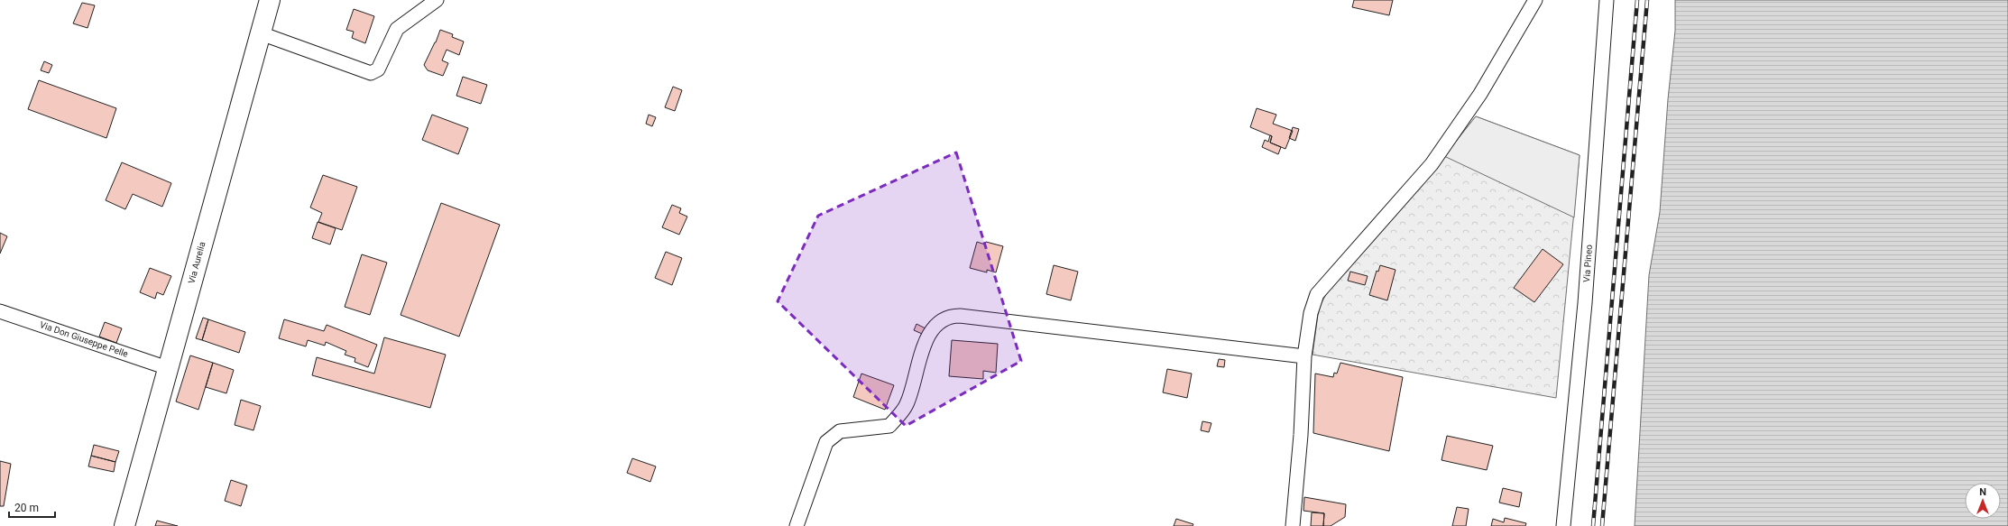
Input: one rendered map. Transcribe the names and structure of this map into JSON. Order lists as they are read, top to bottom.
{
  "streets": {
    "main road": ["Via Aurelia"],
    "street": ["Via Pineo", "Via Don Giuseppe Pelle"]
  },
  "crossings": [
    ["Via Aurelia", "Via Don Giuseppe Pelle"]
  ],
  "scale_bar": "20 m",
  "north": "top"
}
